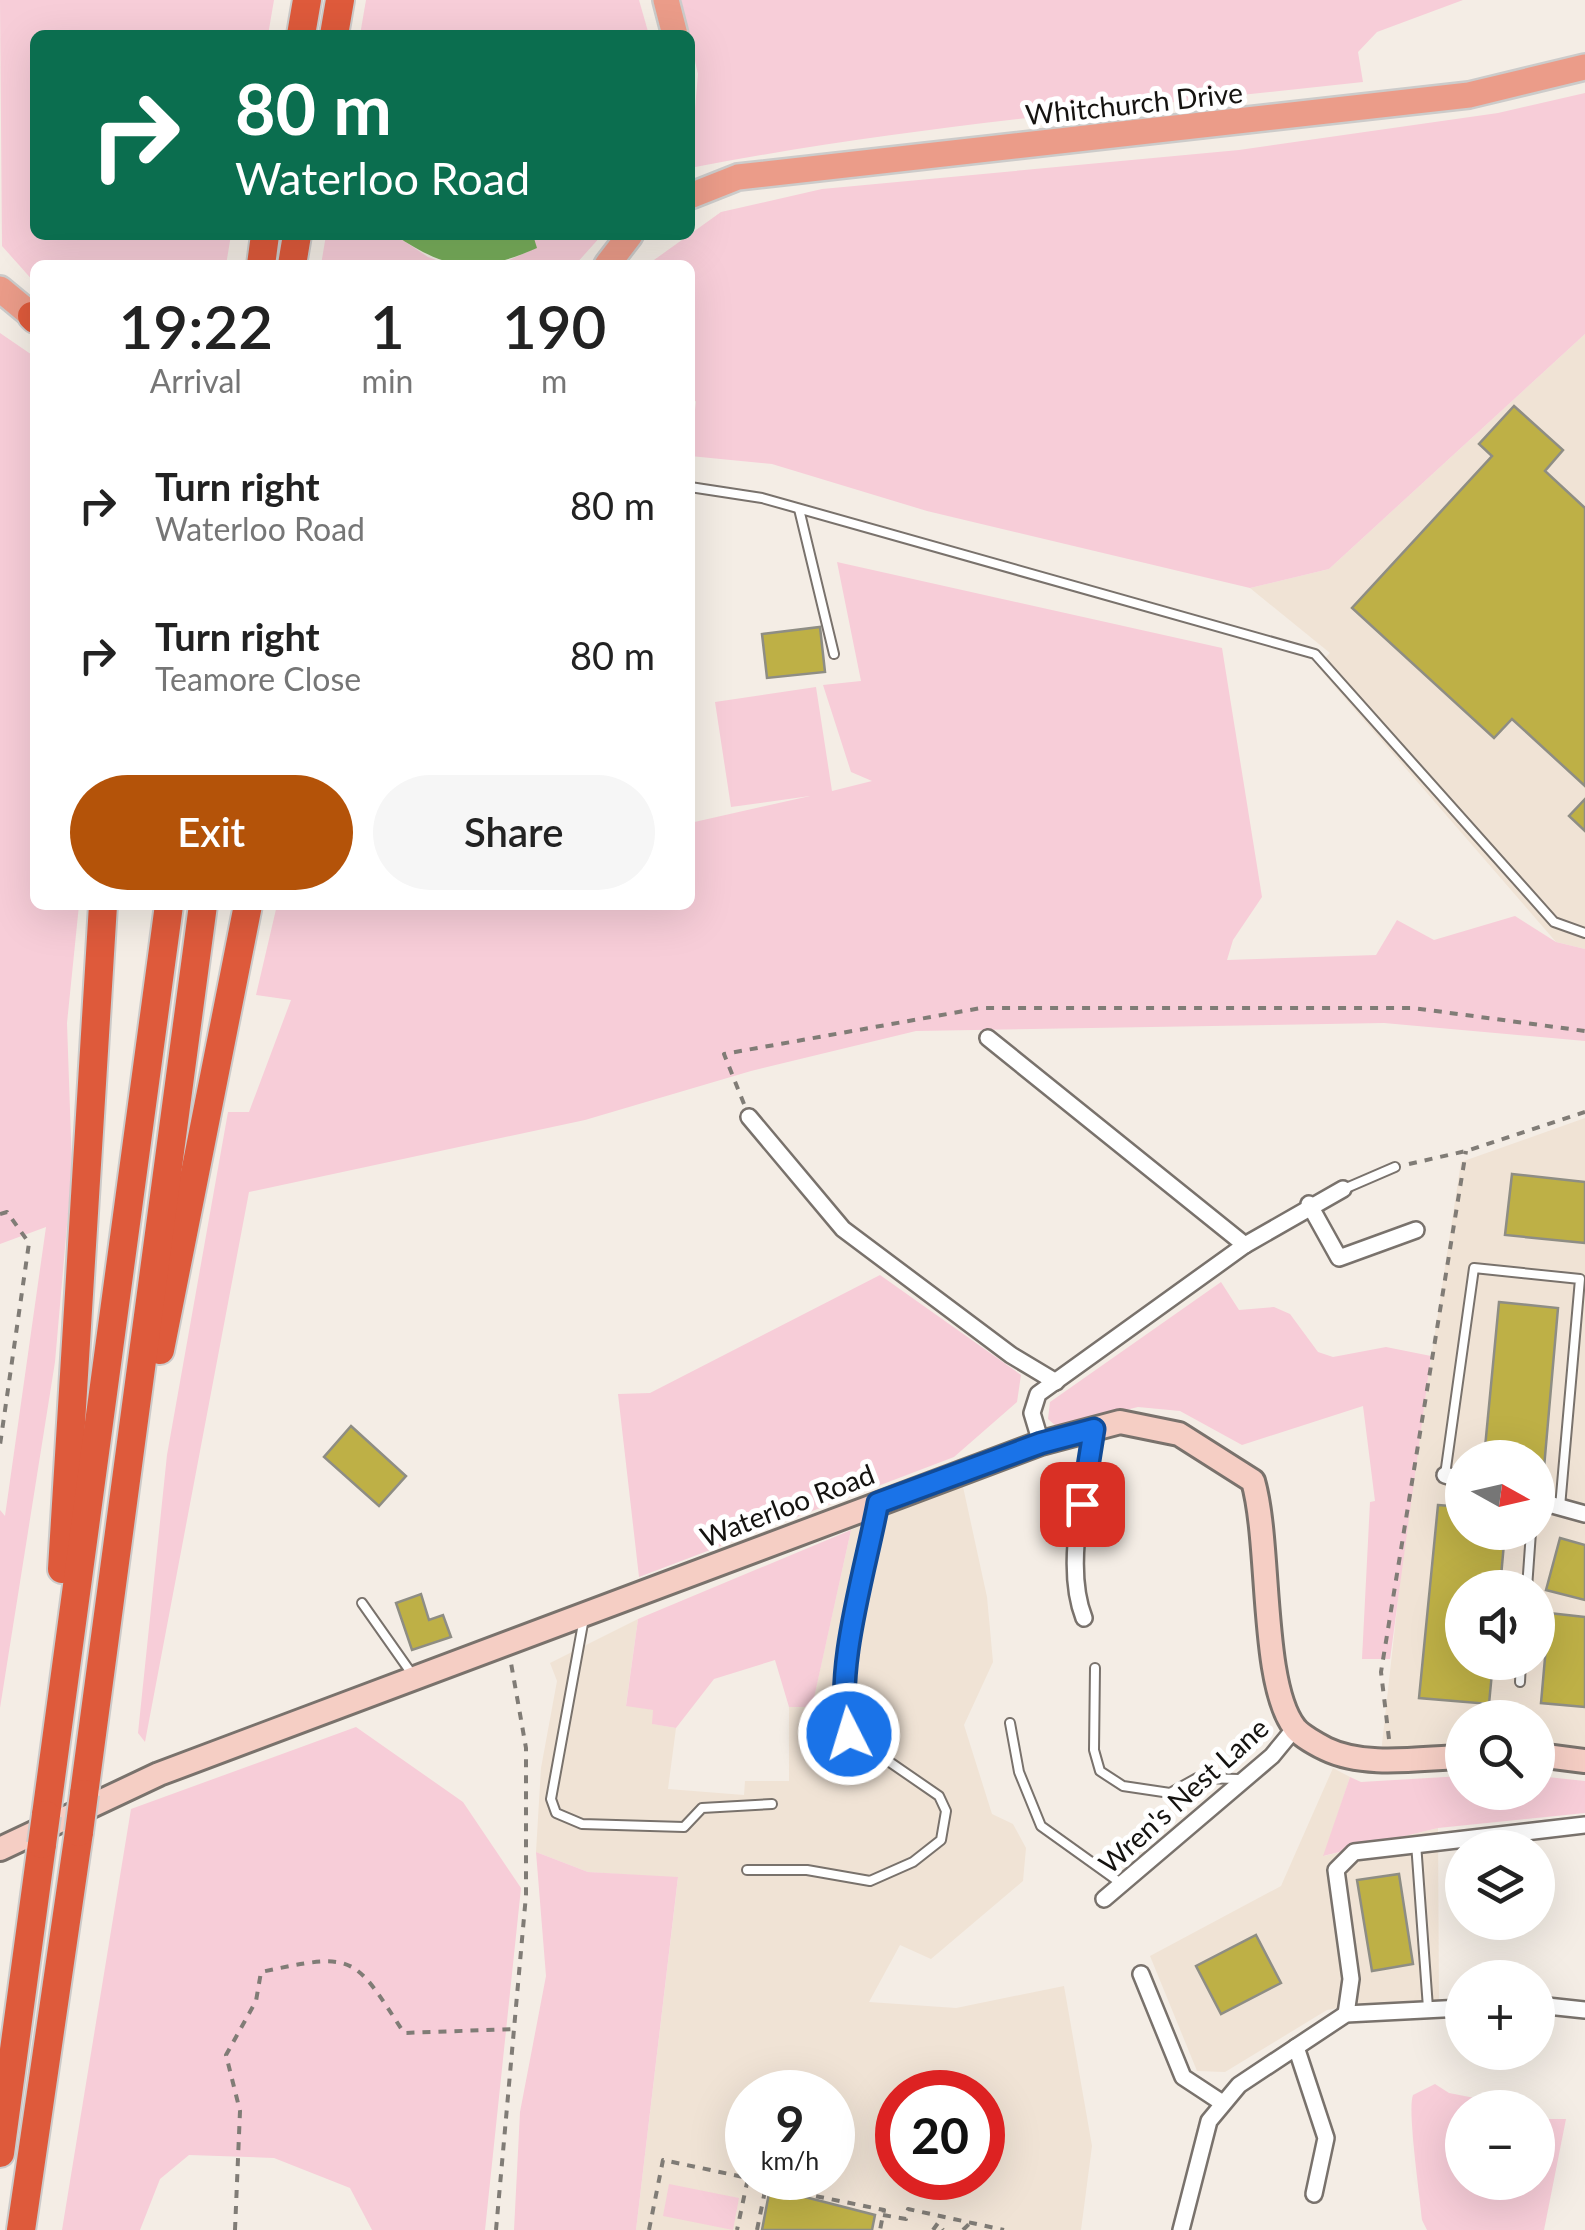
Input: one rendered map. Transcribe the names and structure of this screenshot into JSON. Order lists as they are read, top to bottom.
{
  "streets": {
    "main road": ["Whitchurch Drive"],
    "street": ["Waterloo Road", "Wren's Nest Lane"]
  },
  "crossings": [
    ["Waterloo Road", "Wren's Nest Lane"]
  ],
  "north": "right",
  "page": {
    "turn": ["80 m", "Waterloo Road"],
    "eta": [
      "19:22",
      "Arrival",
      "1",
      "min",
      "190",
      "m"
    ],
    "list": [
      {
        "name": "Turn right",
        "note": "Waterloo Road",
        "value": "80 m"
      },
      {
        "name": "Turn right",
        "note": "Teamore Close",
        "value": "80 m"
      }
    ],
    "buttons": ["Exit", "Share"],
    "map_buttons": ["+", "−"],
    "speed": "9 km/h",
    "limit": "20"
  }
}
